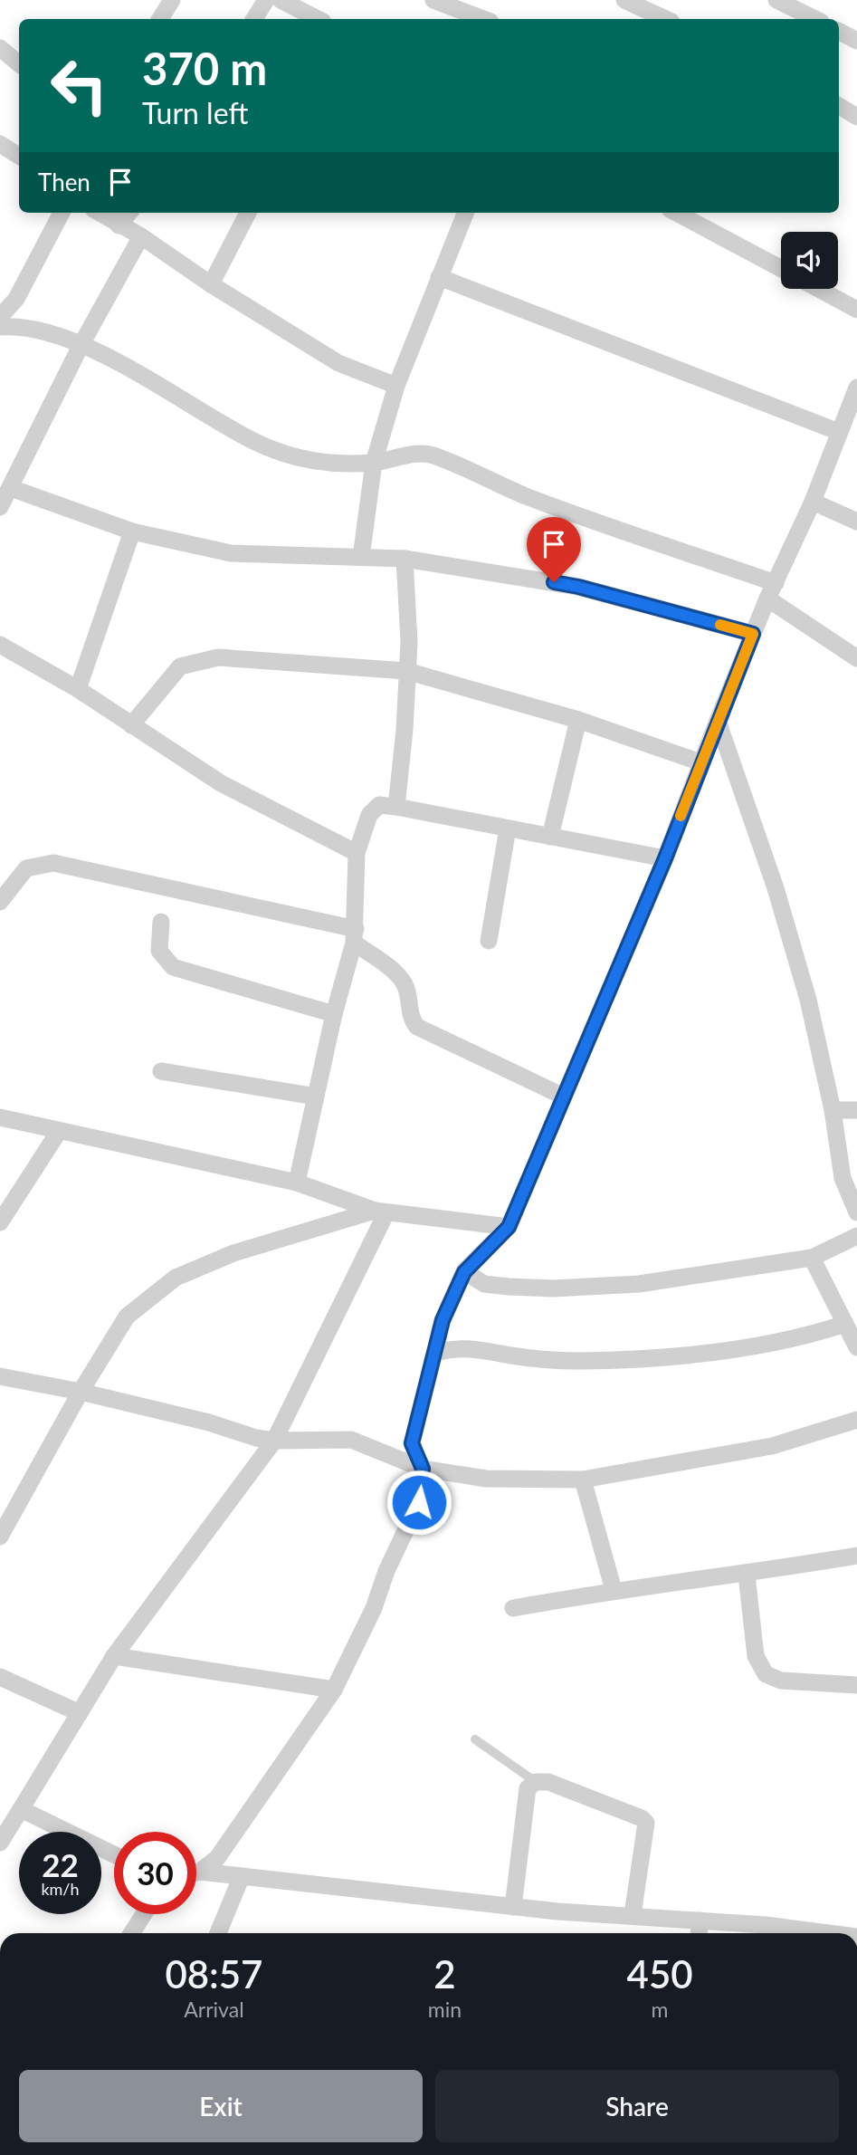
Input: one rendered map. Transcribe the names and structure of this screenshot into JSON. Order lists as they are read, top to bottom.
{
  "page": {
    "turn": ["370 m", "Turn left"],
    "then": "Then",
    "speed": "22 km/h",
    "limit": "30",
    "eta": [
      "08:57",
      "Arrival",
      "2",
      "min",
      "450",
      "m"
    ],
    "buttons": ["Exit", "Share"]
  }
}
